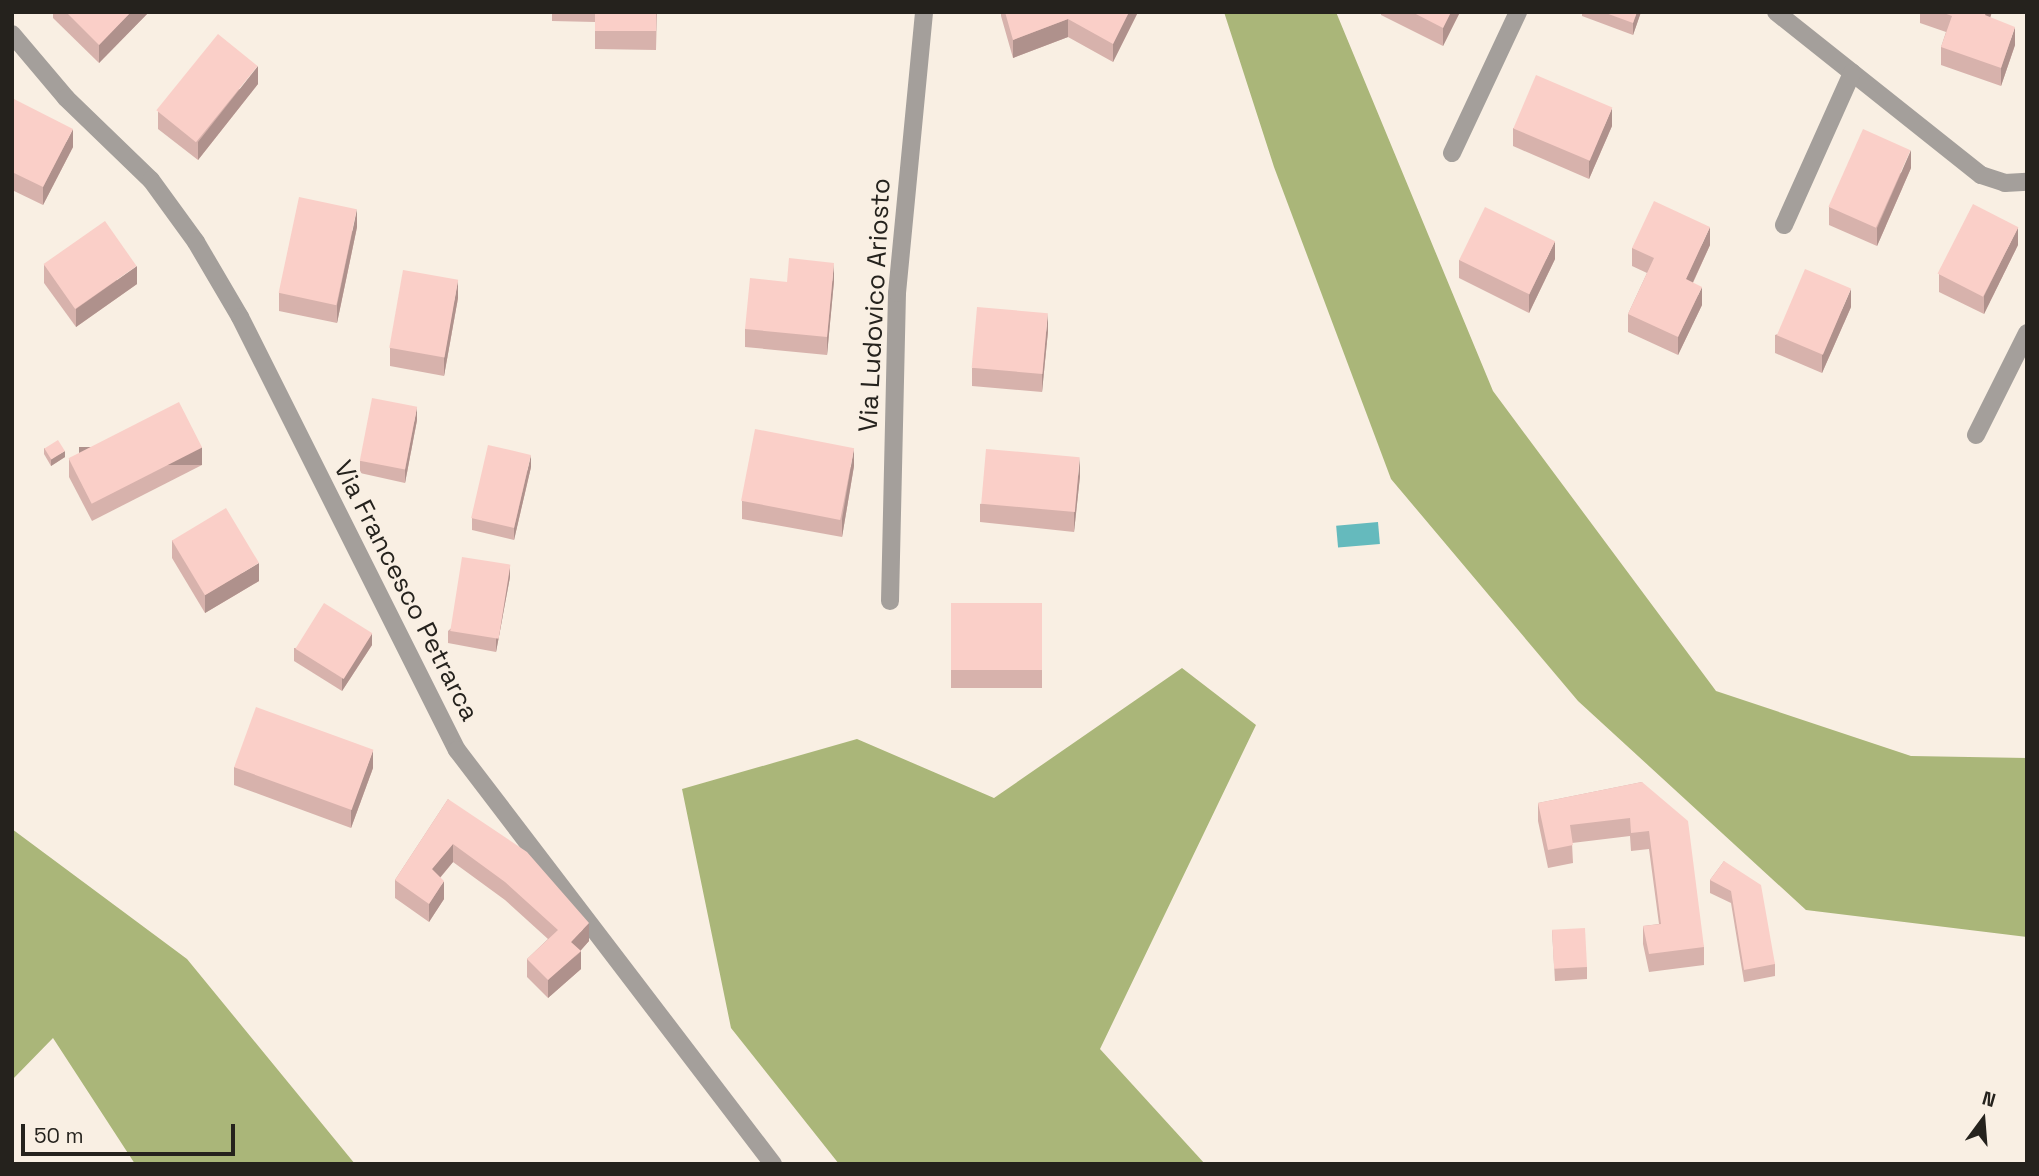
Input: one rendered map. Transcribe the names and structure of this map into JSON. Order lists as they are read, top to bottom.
{
  "streets": {
    "street": ["Via Ludovico Ariosto", "Via Francesco Petrarca"]
  },
  "scale_bar": "50 m",
  "north": "top"
}
